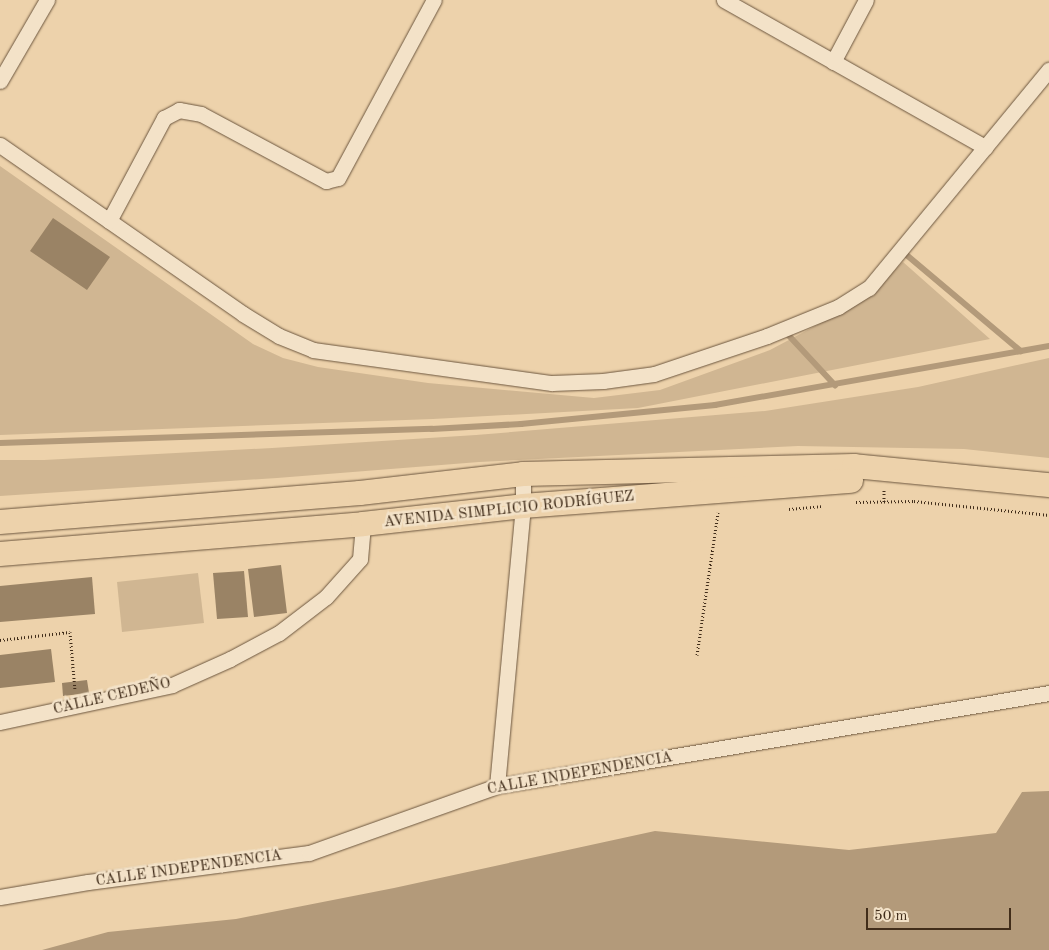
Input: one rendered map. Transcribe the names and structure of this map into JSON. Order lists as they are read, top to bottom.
{
  "streets": {
    "main road": ["AVENIDA SIMPLICIO RODRÍGUEZ"],
    "street": ["CALLE CEDEÑO", "CALLE INDEPENDENCIA"]
  },
  "crossings": [
    ["AVENIDA SIMPLICIO RODRÍGUEZ", "CALLE CEDEÑO"]
  ],
  "scale_bar": "50 m"
}
